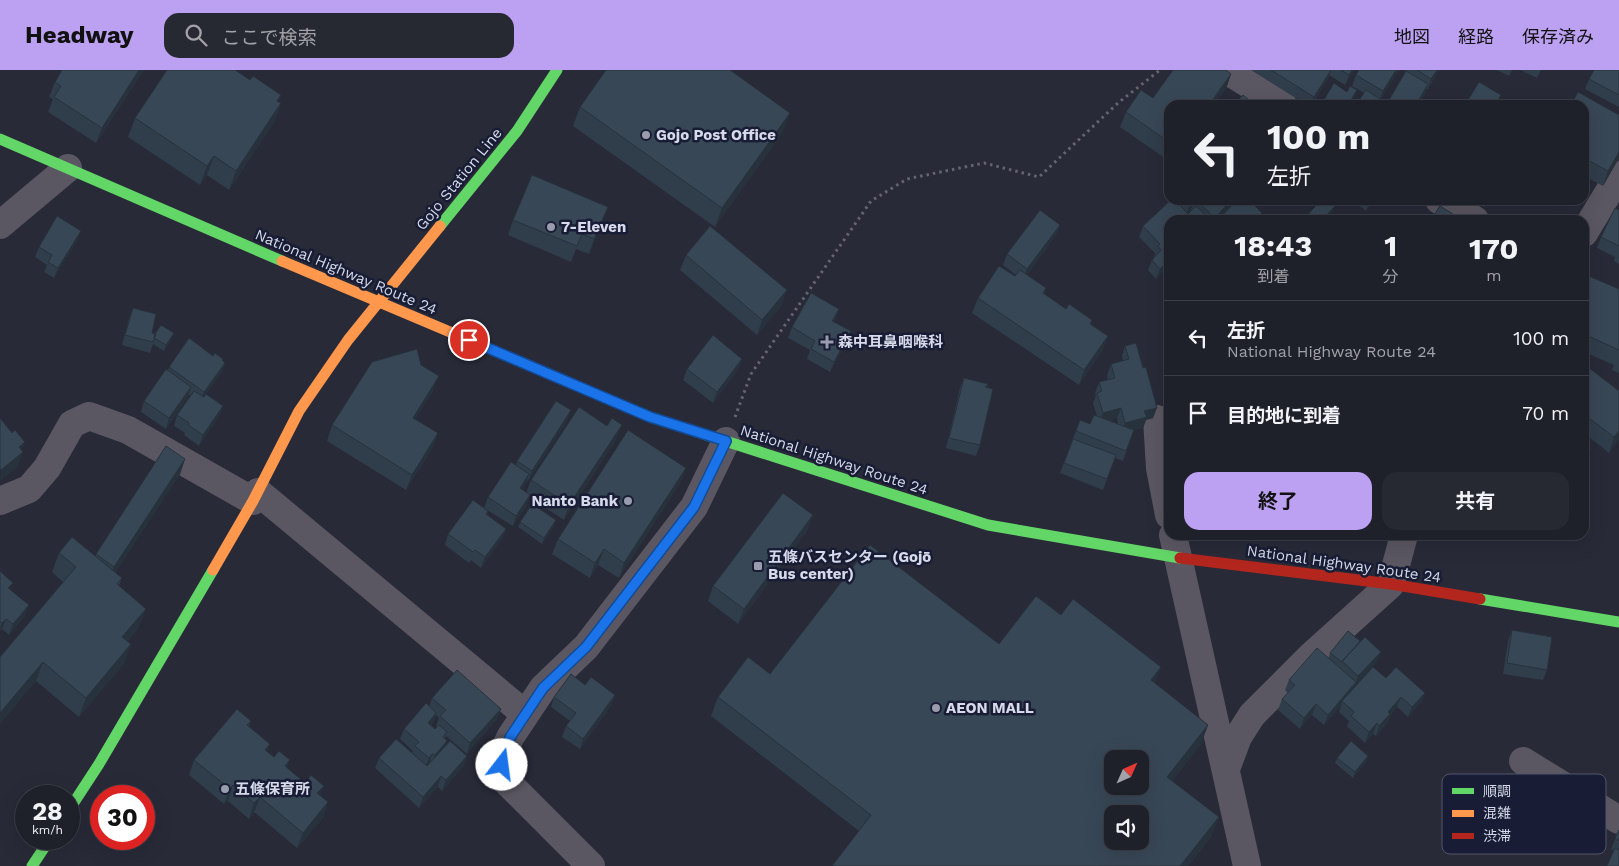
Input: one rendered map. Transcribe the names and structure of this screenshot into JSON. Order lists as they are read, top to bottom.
{
  "streets": {
    "main road": ["Gojo Station Line", "National Highway Route 24"]
  },
  "crossings": [
    ["Gojo Station Line", "National Highway Route 24"]
  ],
  "places": {
    "other": [
      "Gojo Post Office",
      "7-Eleven",
      "Nanto Bank",
      "AEON MALL",
      "五條保育所"
    ],
    "health": ["森中耳鼻咽喉科"],
    "transit": ["五條バスセンター (Gojō Bus center)"]
  },
  "legend": ["順調", "混雑", "渋滞"],
  "north": "top right",
  "page": {
    "header": "Headway",
    "search": "ここで検索",
    "nav": ["地図", "経路", "保存済み"],
    "turn": ["100 m", "左折"],
    "eta": [
      "18:43",
      "到着",
      "1",
      "分",
      "170",
      "m"
    ],
    "list": [
      {
        "name": "左折",
        "note": "National Highway Route 24",
        "value": "100 m"
      },
      {
        "name": "目的地に到着",
        "value": "70 m"
      }
    ],
    "buttons": ["終了", "共有"],
    "speed": "28 km/h",
    "limit": "30"
  }
}
